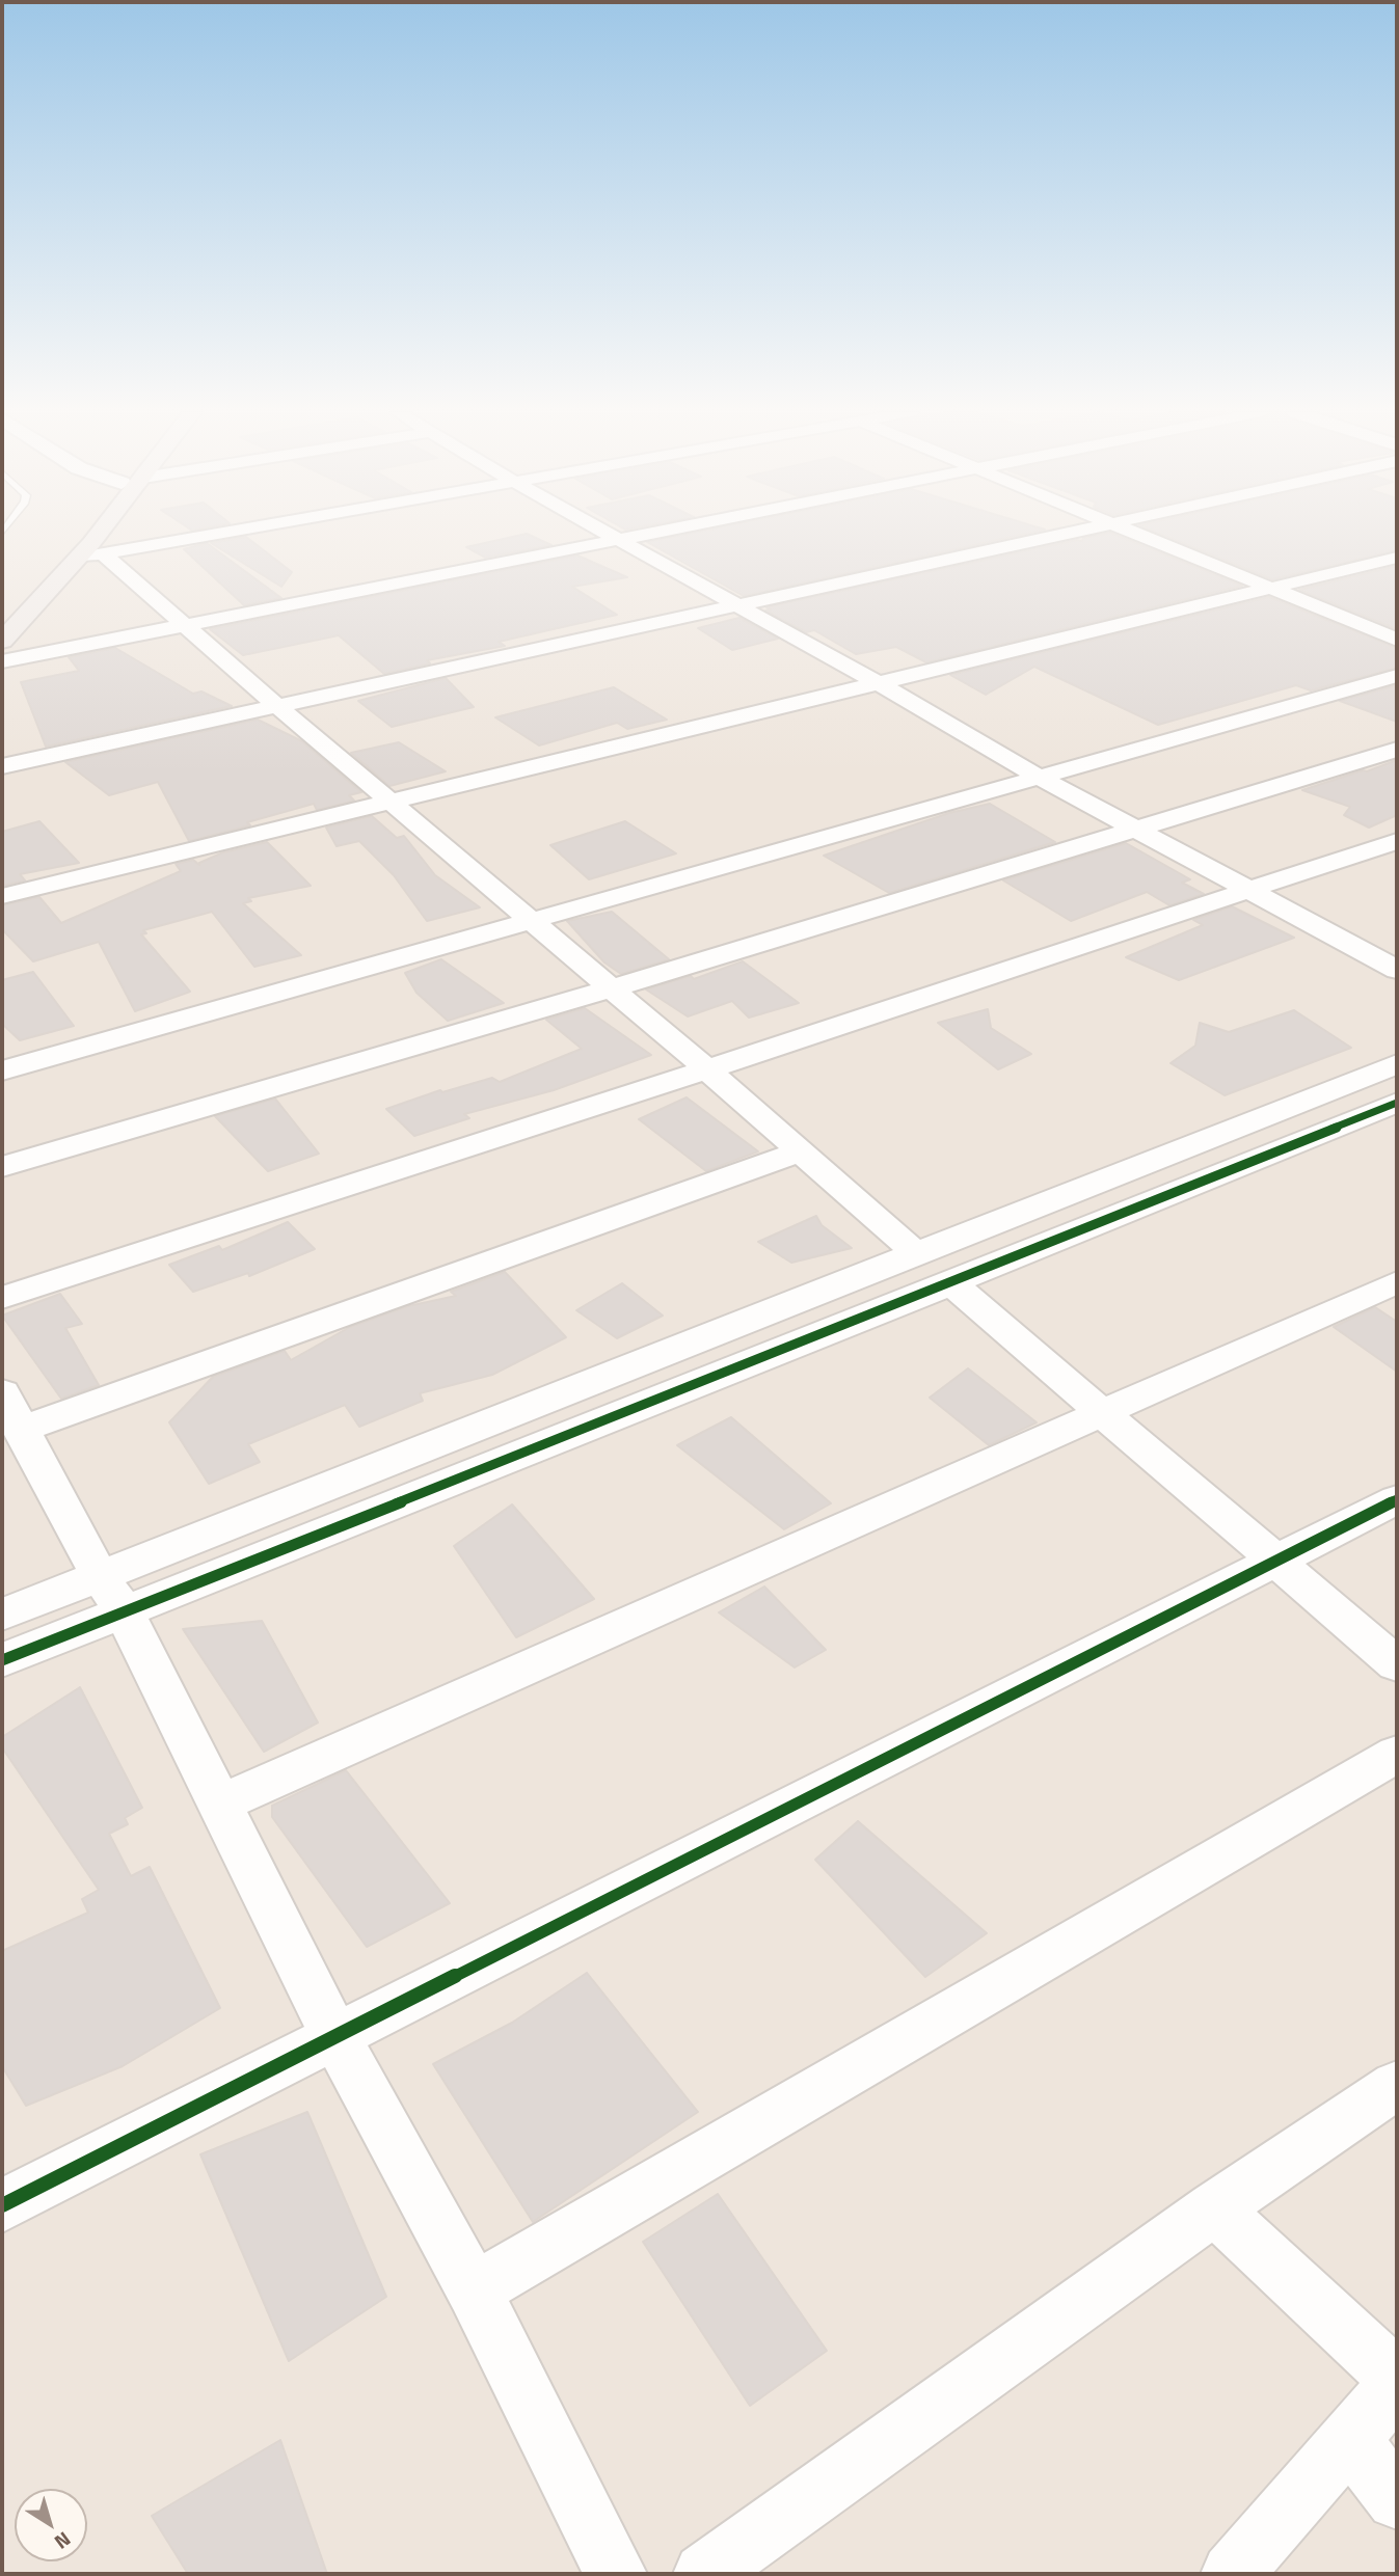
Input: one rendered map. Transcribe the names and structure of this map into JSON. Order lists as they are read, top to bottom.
{
  "north": "bottom right"
}
